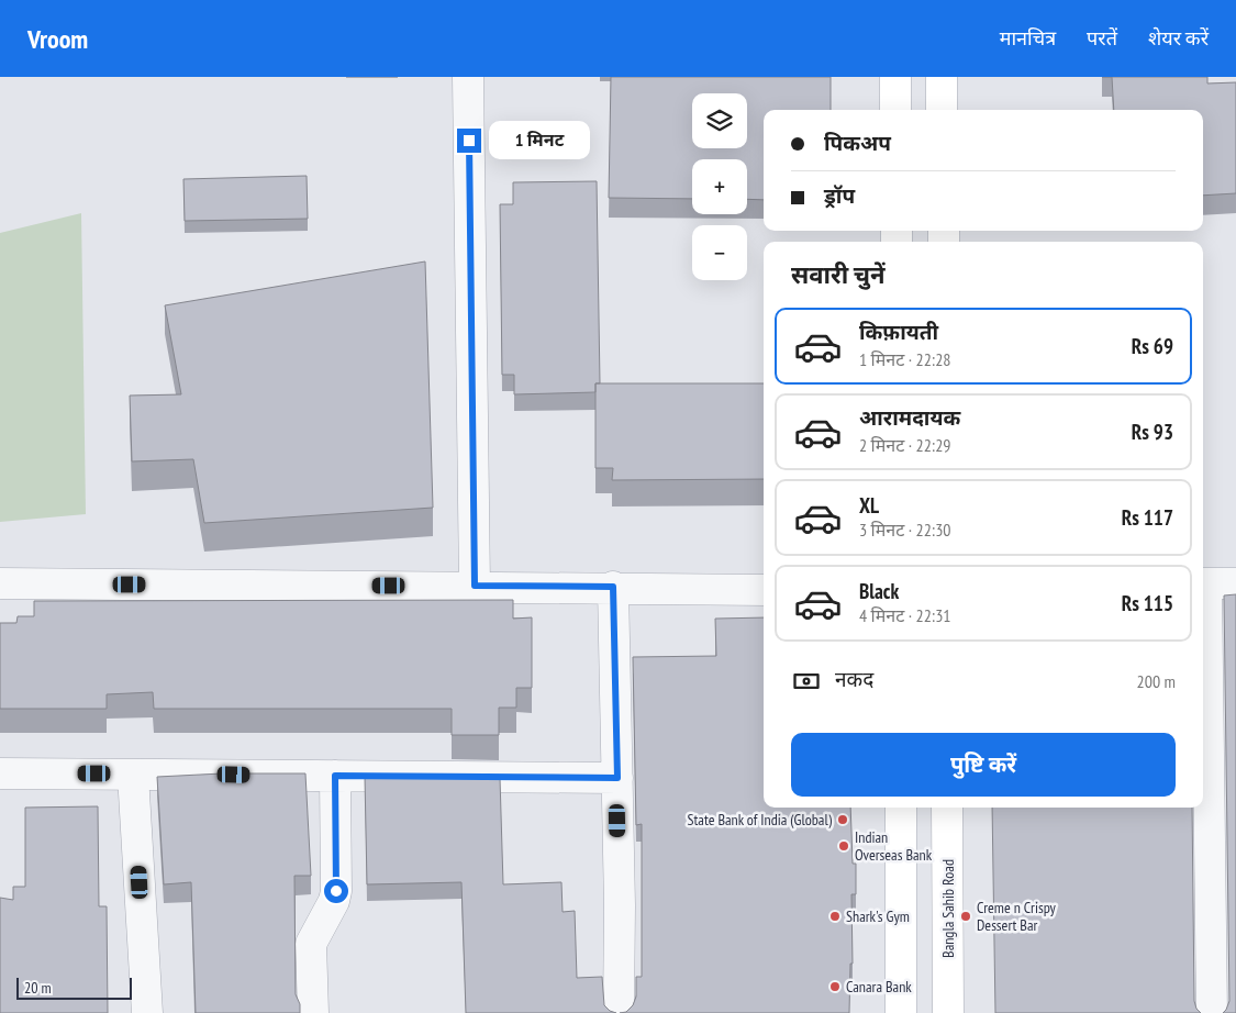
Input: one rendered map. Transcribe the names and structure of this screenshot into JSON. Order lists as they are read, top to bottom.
{
  "streets": {
    "street": ["Bangla Sahib Road"]
  },
  "places": [
    "State Bank of India (Global)",
    "Indian Overseas Bank",
    "Shark's Gym",
    "Creme n Crispy Dessert Bar",
    "Canara Bank"
  ],
  "scale_bar": "20 m",
  "page": {
    "header": "Vroom",
    "nav": ["मानचित्र", "परतें", "शेयर करें"],
    "map_buttons": ["+", "−"],
    "banner": ["पिकअप", "ड्रॉप"],
    "bubble": "1 मिनट",
    "heading": "सवारी चुनें",
    "list": [
      {
        "name": "किफ़ायती",
        "note": "1 मिनट · 22:28",
        "value": "Rs 69"
      },
      {
        "name": "आरामदायक",
        "note": "2 मिनट · 22:29",
        "value": "Rs 93"
      },
      {
        "name": "XL",
        "note": "3 मिनट · 22:30",
        "value": "Rs 117"
      },
      {
        "name": "Black",
        "note": "4 मिनट · 22:31",
        "value": "Rs 115"
      }
    ],
    "pay": ["नकद", "200 m"],
    "buttons": "पुष्टि करें",
    "scale": "20 m"
  }
}
